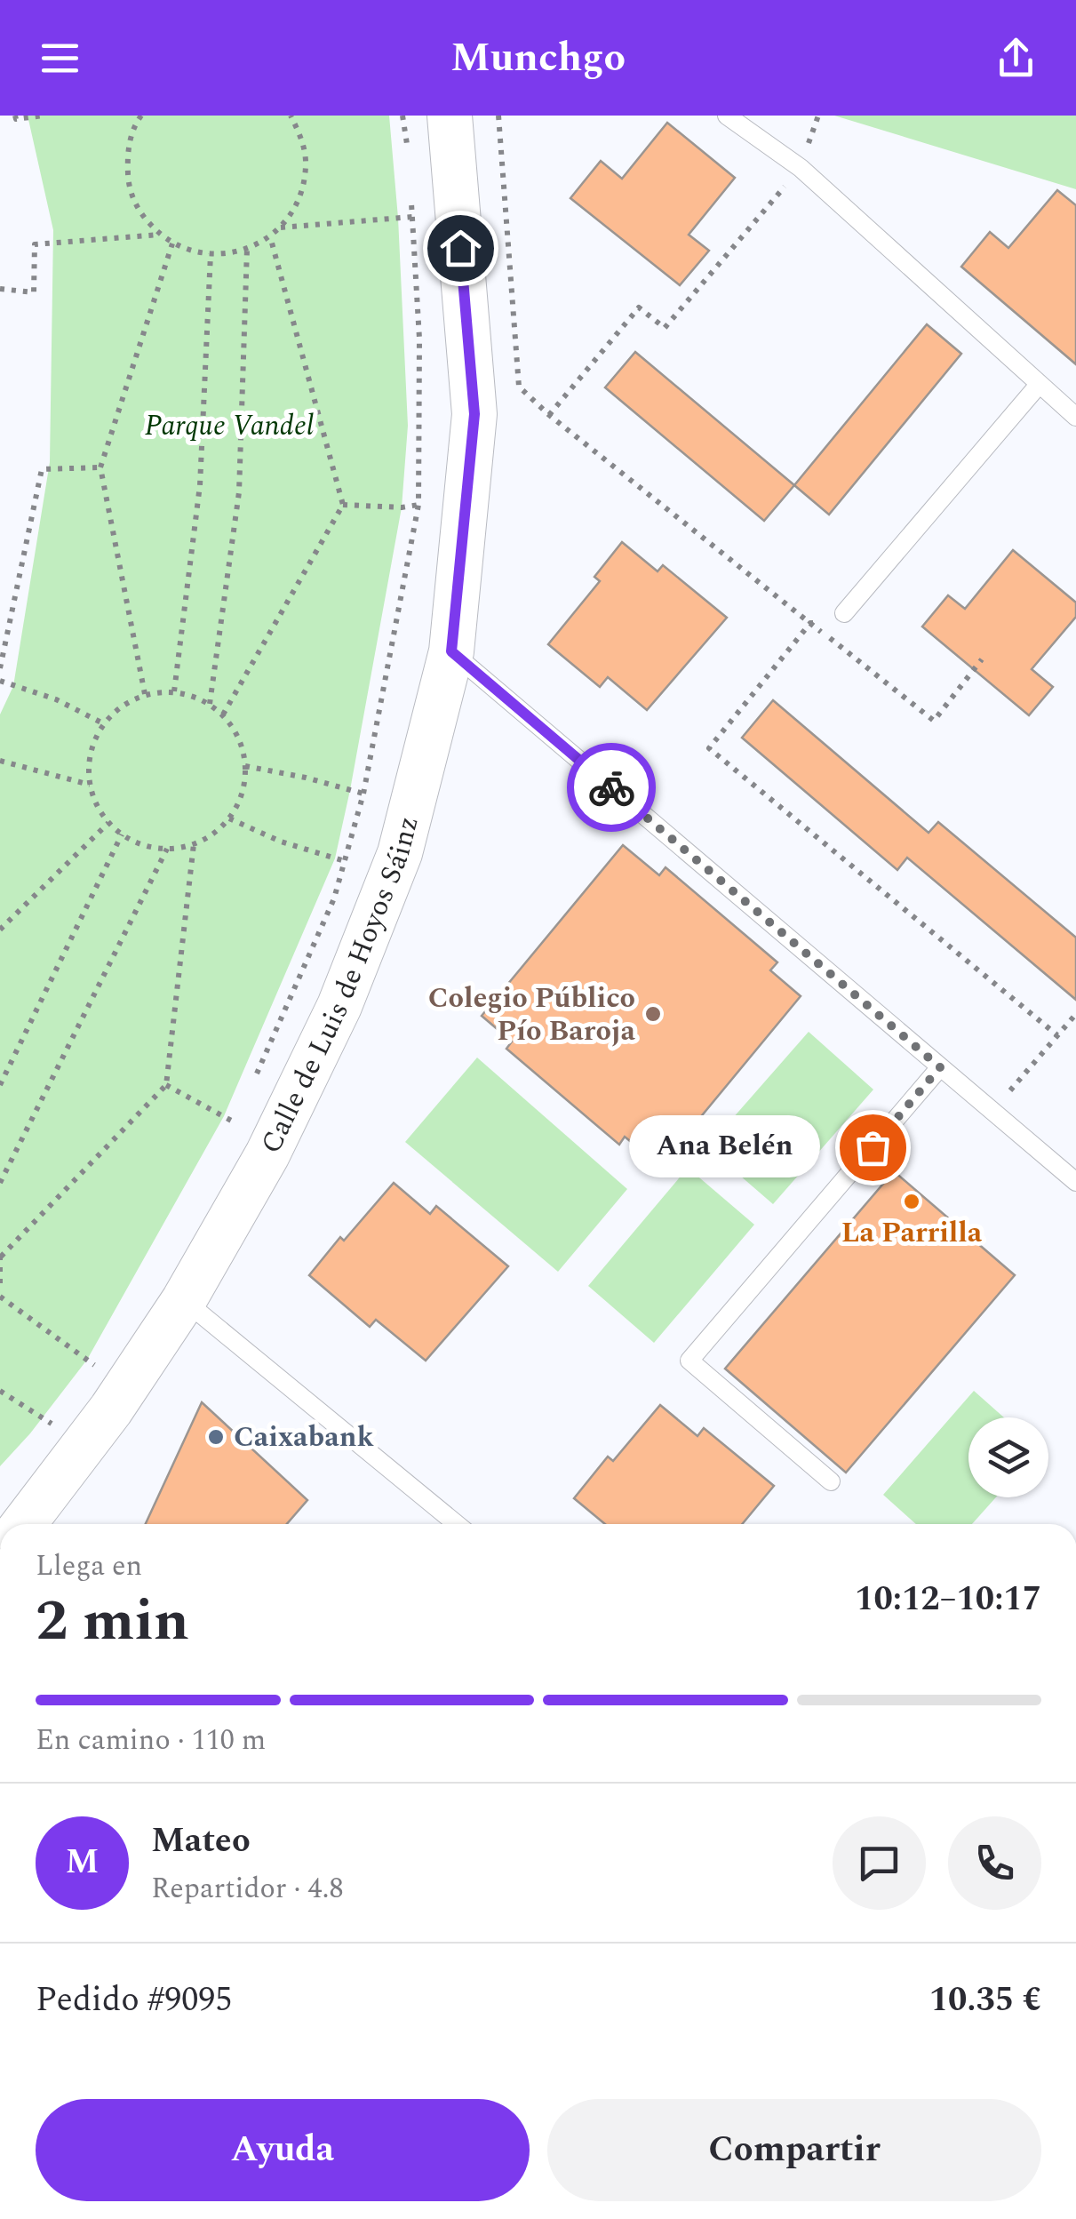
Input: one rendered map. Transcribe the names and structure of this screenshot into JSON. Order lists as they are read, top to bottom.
{
  "streets": {
    "street": ["Calle de Luis de Hoyos Sáinz"]
  },
  "parks": ["Parque Vandel"],
  "places": [
    "Colegio Público Pío Baroja",
    "Ana Belén",
    "La Parrilla",
    "Caixabank"
  ],
  "page": {
    "header": "Munchgo",
    "bubble": "Ana Belén",
    "heading": ["2 min", "Llega en", "10:12–10:17"],
    "panel": [
      "Mateo",
      "Repartidor · 4.8",
      "Pedido #9095",
      "10.35 €"
    ],
    "bar": "En camino · 110 m",
    "round": "M",
    "buttons": ["Ayuda", "Compartir"]
  }
}
